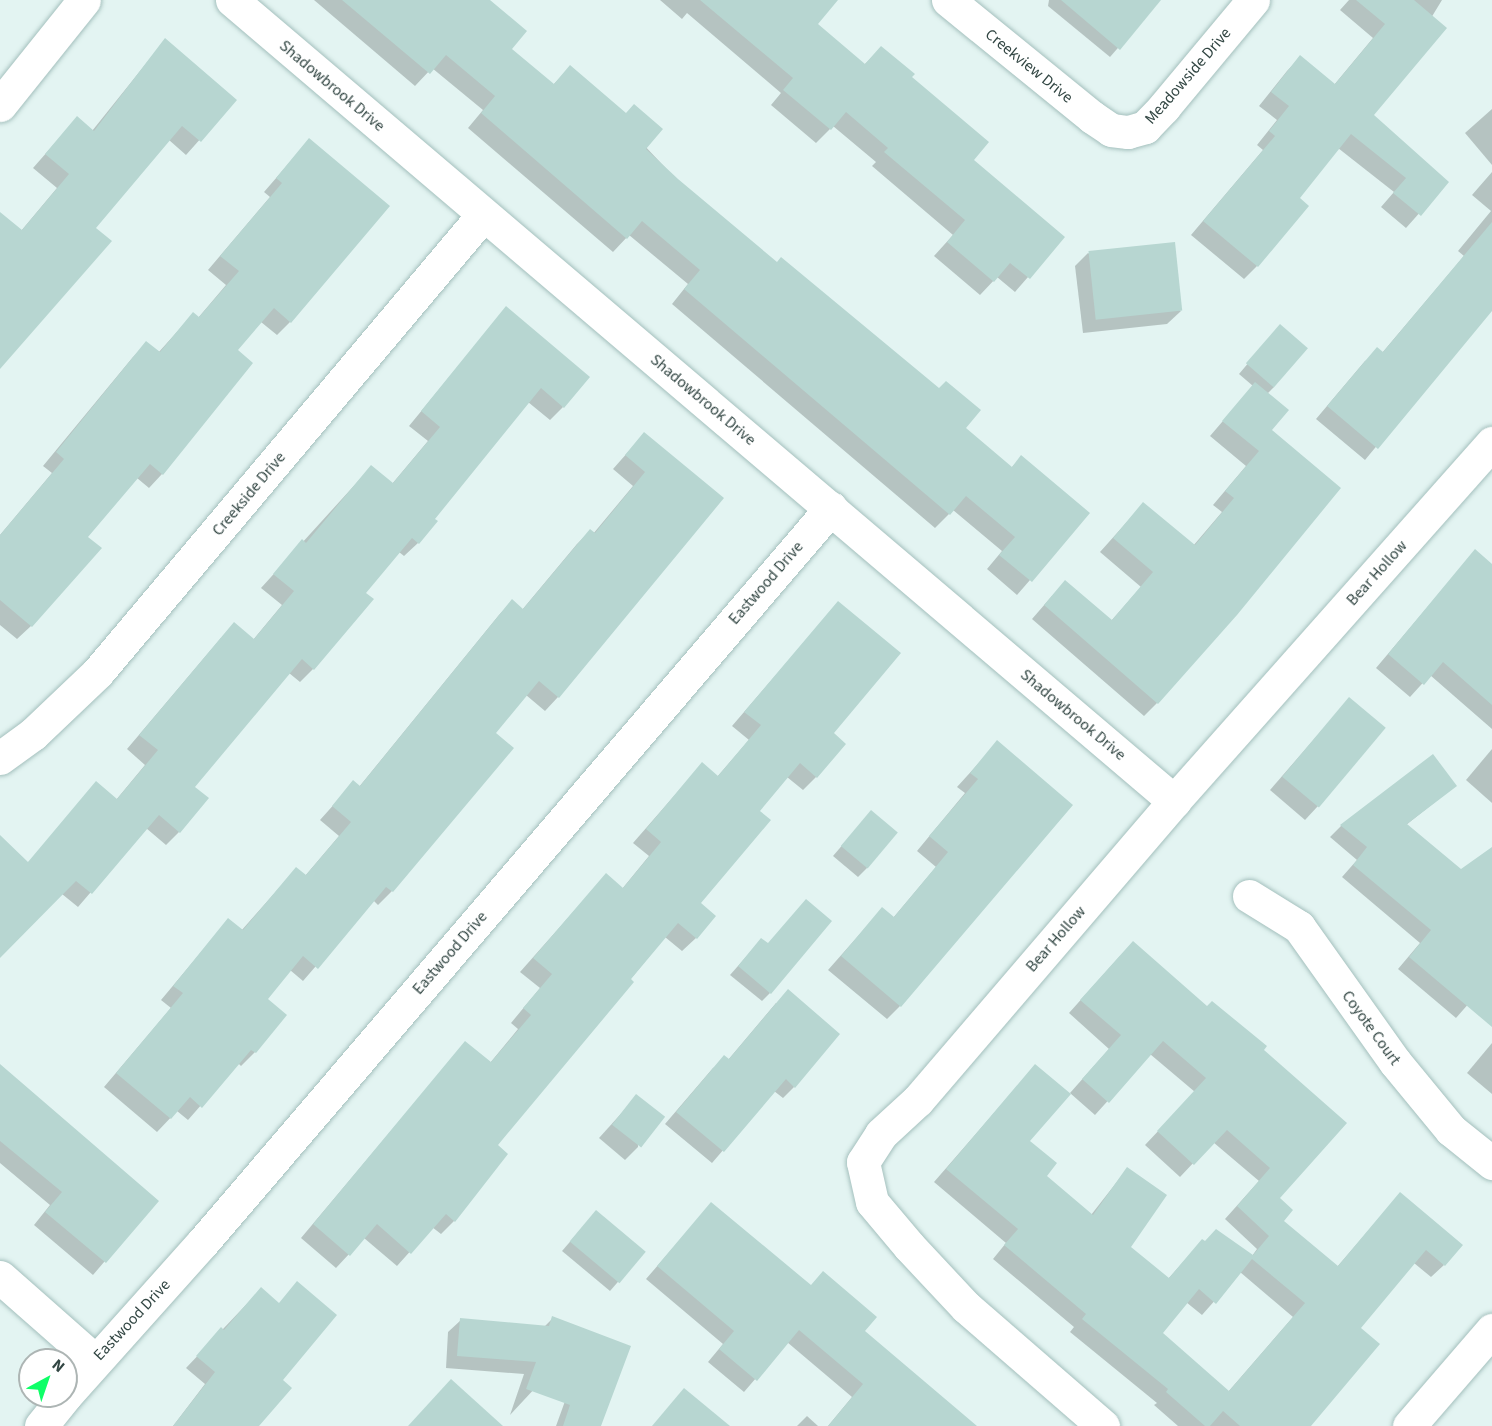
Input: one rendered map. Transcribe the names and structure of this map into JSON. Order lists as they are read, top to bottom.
{
  "streets": {
    "street": [
      "Creekview Drive",
      "Meadowside Drive",
      "Shadowbrook Drive",
      "Creekside Drive",
      "Bear Hollow",
      "Eastwood Drive",
      "Coyote Court"
    ]
  },
  "crossings": [
    ["Creekview Drive", "Meadowside Drive"],
    ["Shadowbrook Drive", "Creekside Drive"],
    ["Shadowbrook Drive", "Bear Hollow"],
    ["Shadowbrook Drive", "Eastwood Drive"]
  ],
  "north": "top right"
}
